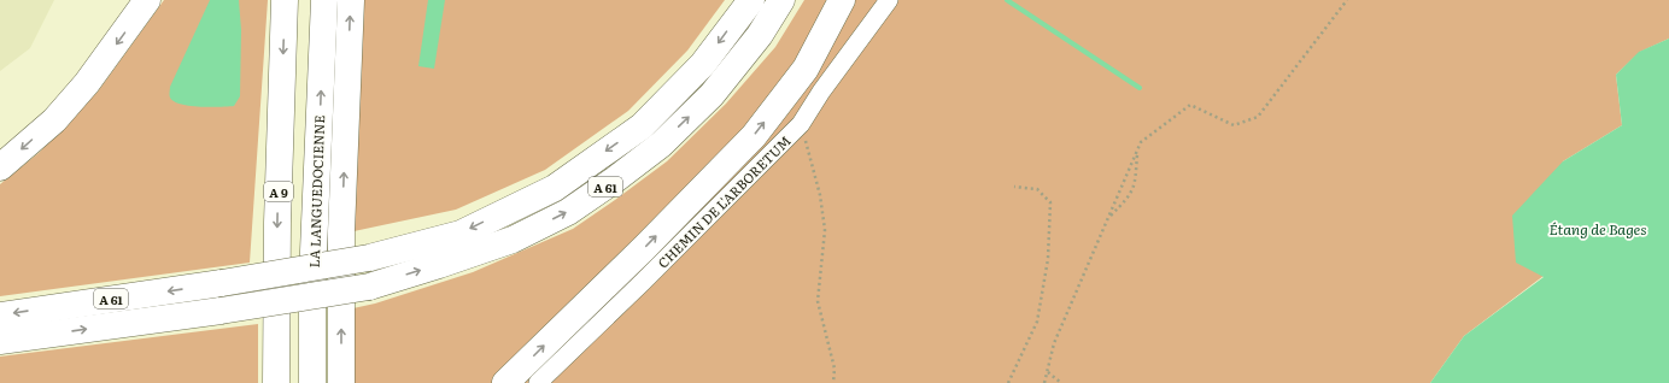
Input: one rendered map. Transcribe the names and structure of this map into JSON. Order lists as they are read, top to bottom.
{
  "streets": {
    "highway": ["A 61", "A 9", "LA LANGUEDOCIENNE"],
    "street": ["CHEMIN DE L'ARBORETUM"]
  },
  "water": ["Étang de Bages"]
}
